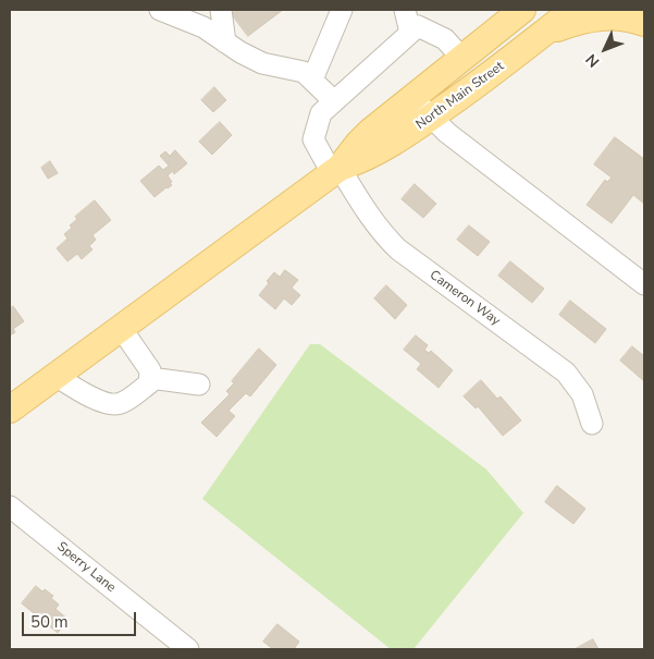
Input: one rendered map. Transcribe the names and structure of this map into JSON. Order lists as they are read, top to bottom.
{
  "streets": {
    "main road": ["North Main Street"],
    "street": ["Cameron Way", "Sperry Lane"]
  },
  "crossings": [
    ["North Main Street", "Cameron Way"]
  ],
  "scale_bar": "50 m",
  "north": "bottom left"
}
